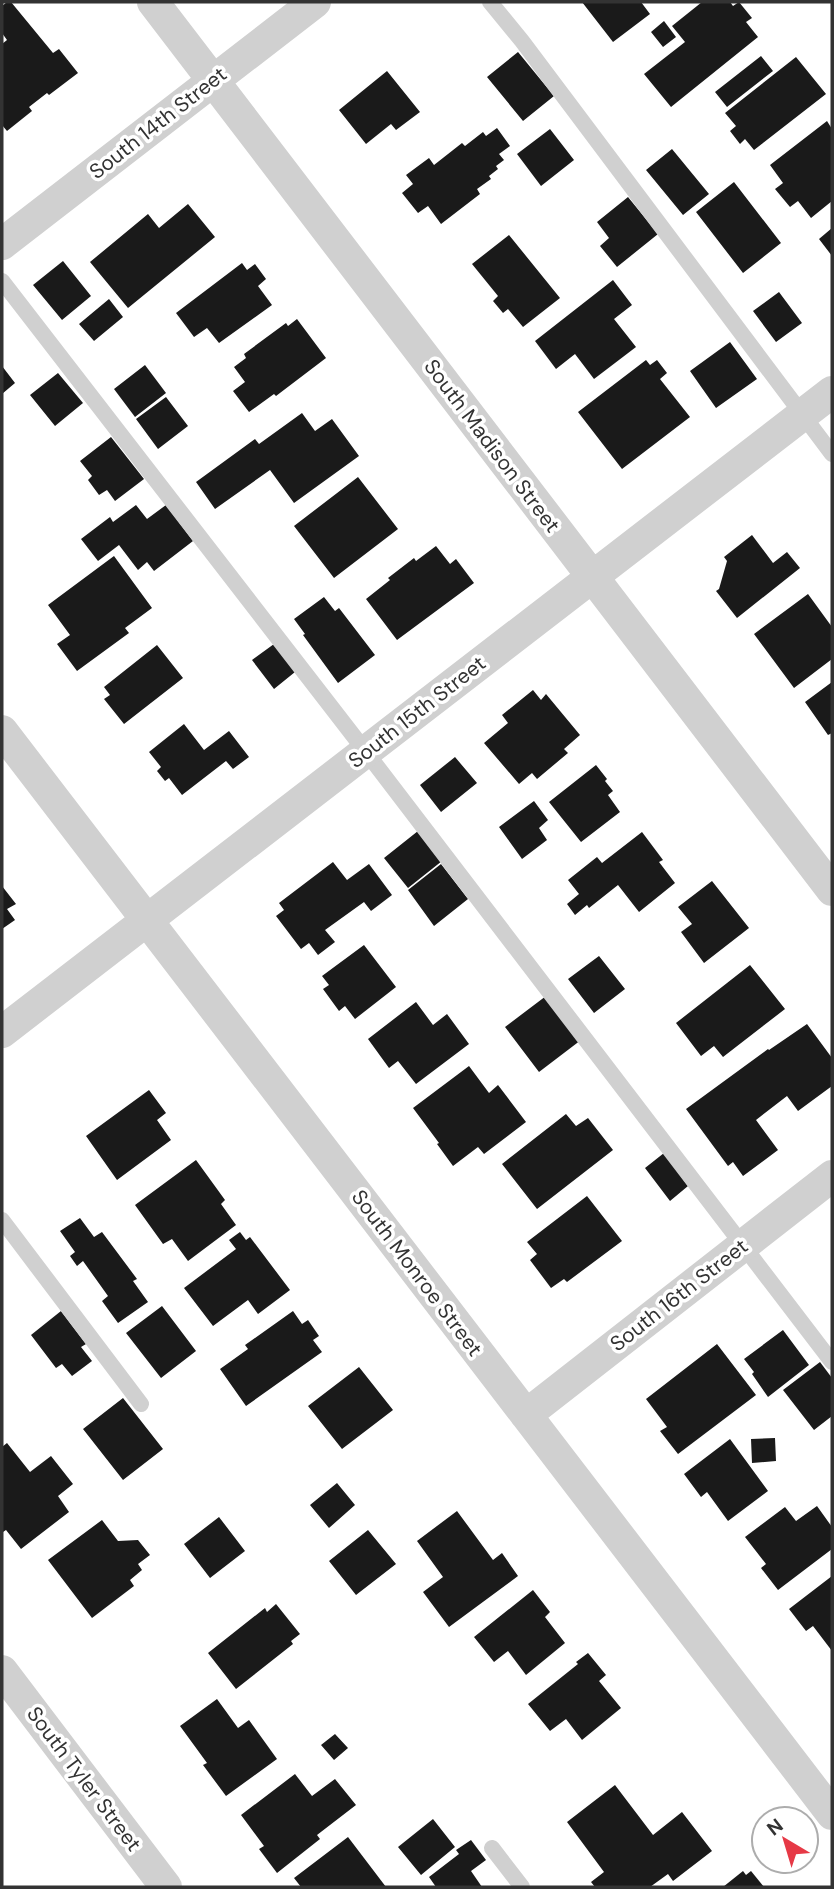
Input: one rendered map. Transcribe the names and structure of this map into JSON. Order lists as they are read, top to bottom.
{
  "streets": {
    "street": [
      "South 14th Street",
      "South Madison Street",
      "South 15th Street",
      "South Monroe Street",
      "South 16th Street",
      "South Tyler Street"
    ]
  },
  "crossings": [
    ["South 14th Street", "South Madison Street"],
    ["South Madison Street", "South 15th Street"],
    ["South 15th Street", "South Monroe Street"],
    ["South Monroe Street", "South 16th Street"]
  ],
  "north": "top left"
}
